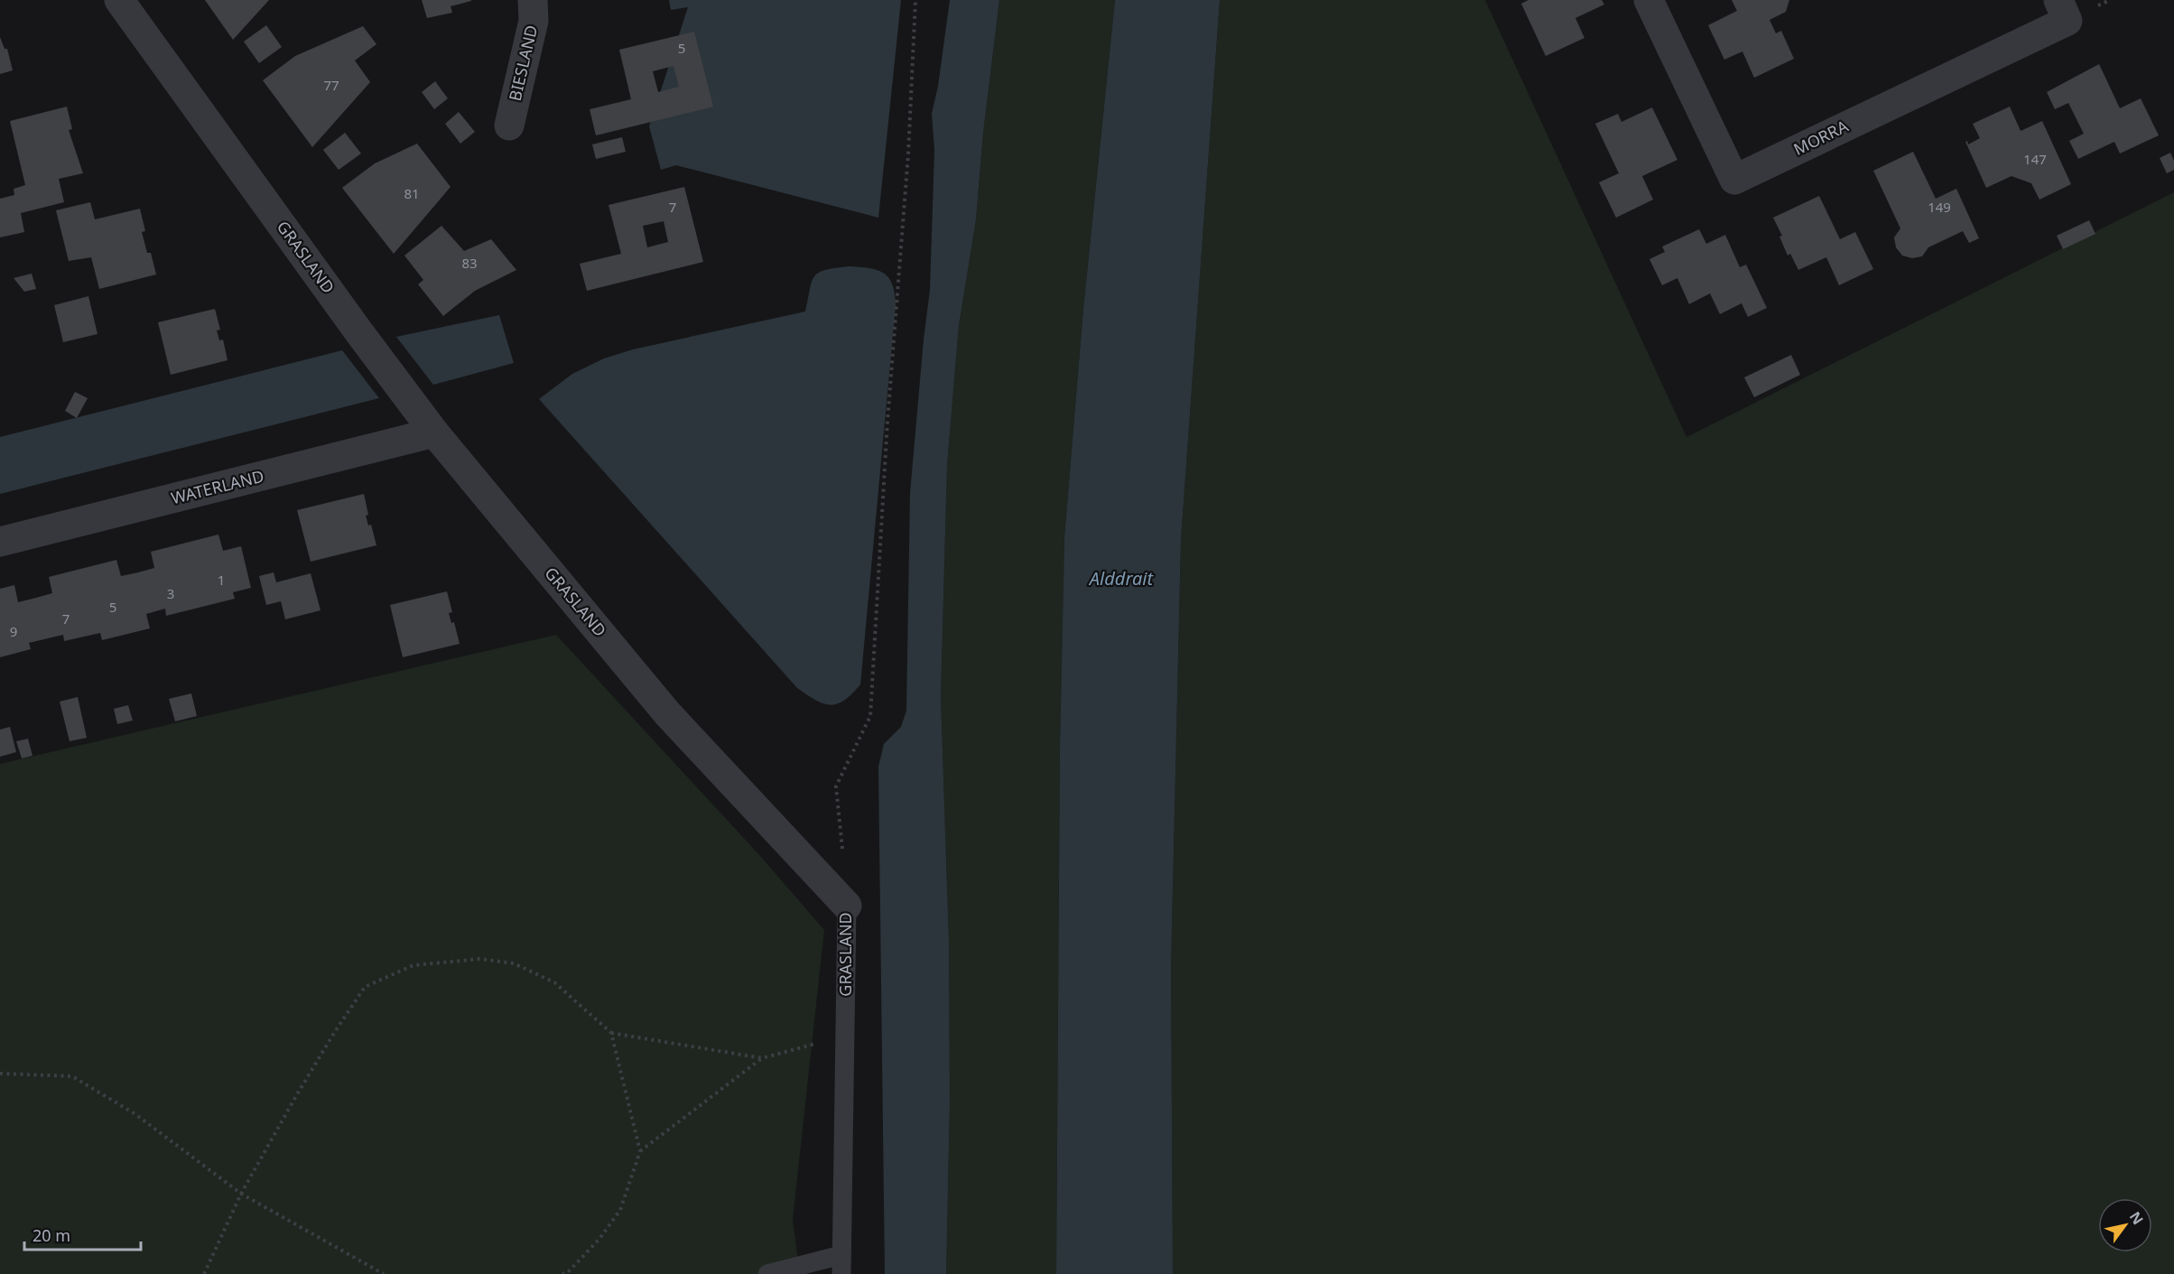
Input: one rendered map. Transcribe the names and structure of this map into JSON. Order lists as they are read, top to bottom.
{
  "streets": {
    "street": [
      "BIESLAND",
      "MORRA",
      "GRASLAND",
      "WATERLAND"
    ]
  },
  "crossings": [
    ["GRASLAND", "WATERLAND"]
  ],
  "water": ["Alddrait"],
  "house_numbers": [
    "5",
    "77",
    "147",
    "81",
    "7",
    "149",
    "83",
    "1",
    "3",
    "5",
    "7",
    "9"
  ],
  "scale_bar": "20 m",
  "north": "top right"
}
